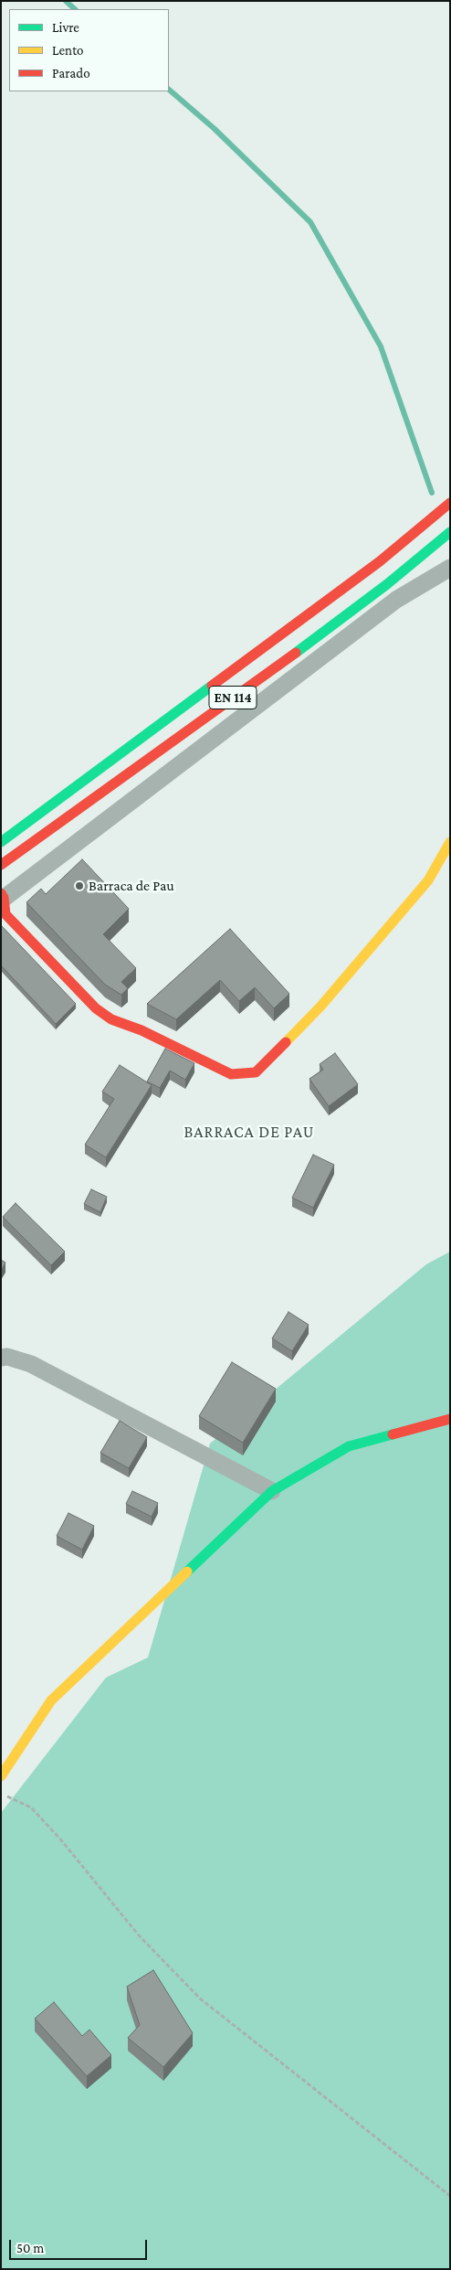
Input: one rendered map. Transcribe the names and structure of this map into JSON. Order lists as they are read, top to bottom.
{
  "streets": {
    "street": ["EN 114"]
  },
  "districts": ["BARRACA DE PAU"],
  "places": ["Barraca de Pau"],
  "legend": ["Livre", "Lento", "Parado"],
  "scale_bar": "50 m"
}
